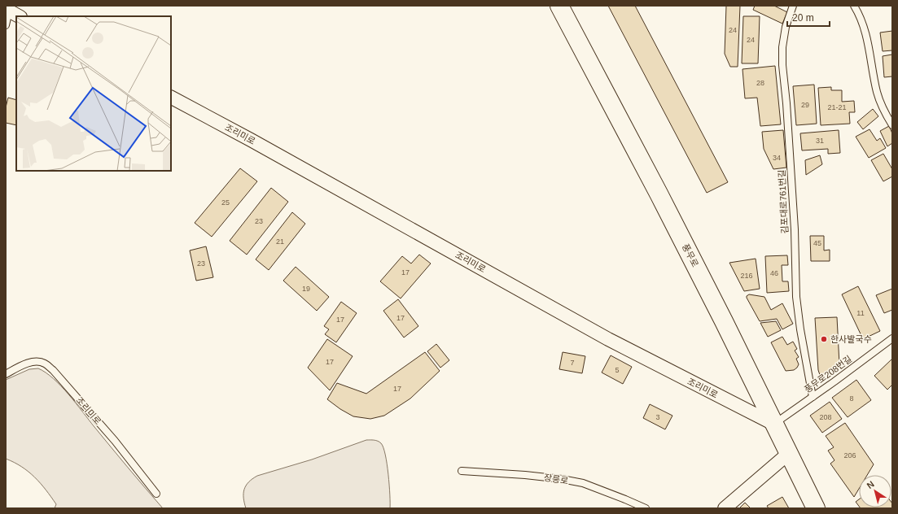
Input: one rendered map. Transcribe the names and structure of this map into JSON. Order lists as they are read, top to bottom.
{
  "streets": {
    "street": ["조리미로", "풍무로"],
    "lane": ["김포대로761번길", "풍무로208번길", "장릉로"]
  },
  "crossings": [
    ["조리미로", "풍무로"],
    ["조리미로", "풍무로208번길"],
    ["김포대로761번길", "풍무로208번길"],
    ["풍무로", "풍무로208번길"]
  ],
  "places": ["한사발국수"],
  "house_numbers": [
    "24",
    "24",
    "28",
    "29",
    "21-21",
    "31",
    "34",
    "25",
    "23",
    "21",
    "45",
    "23",
    "17",
    "46",
    "216",
    "19",
    "11",
    "17",
    "17",
    "17",
    "7",
    "5",
    "17",
    "8",
    "3",
    "208",
    "206"
  ],
  "scale_bar": "20 m",
  "north": "top left"
}
